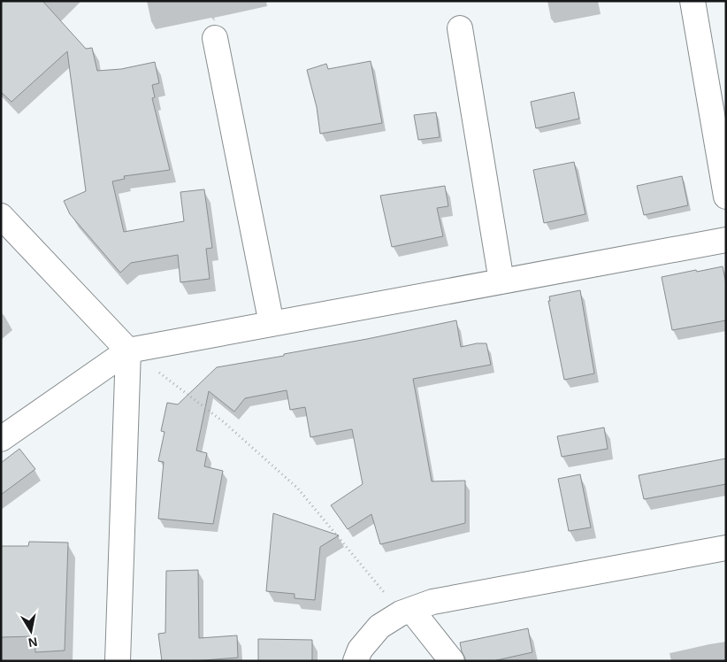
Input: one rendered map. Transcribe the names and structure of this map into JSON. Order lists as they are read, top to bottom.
{
  "north": "bottom"
}
